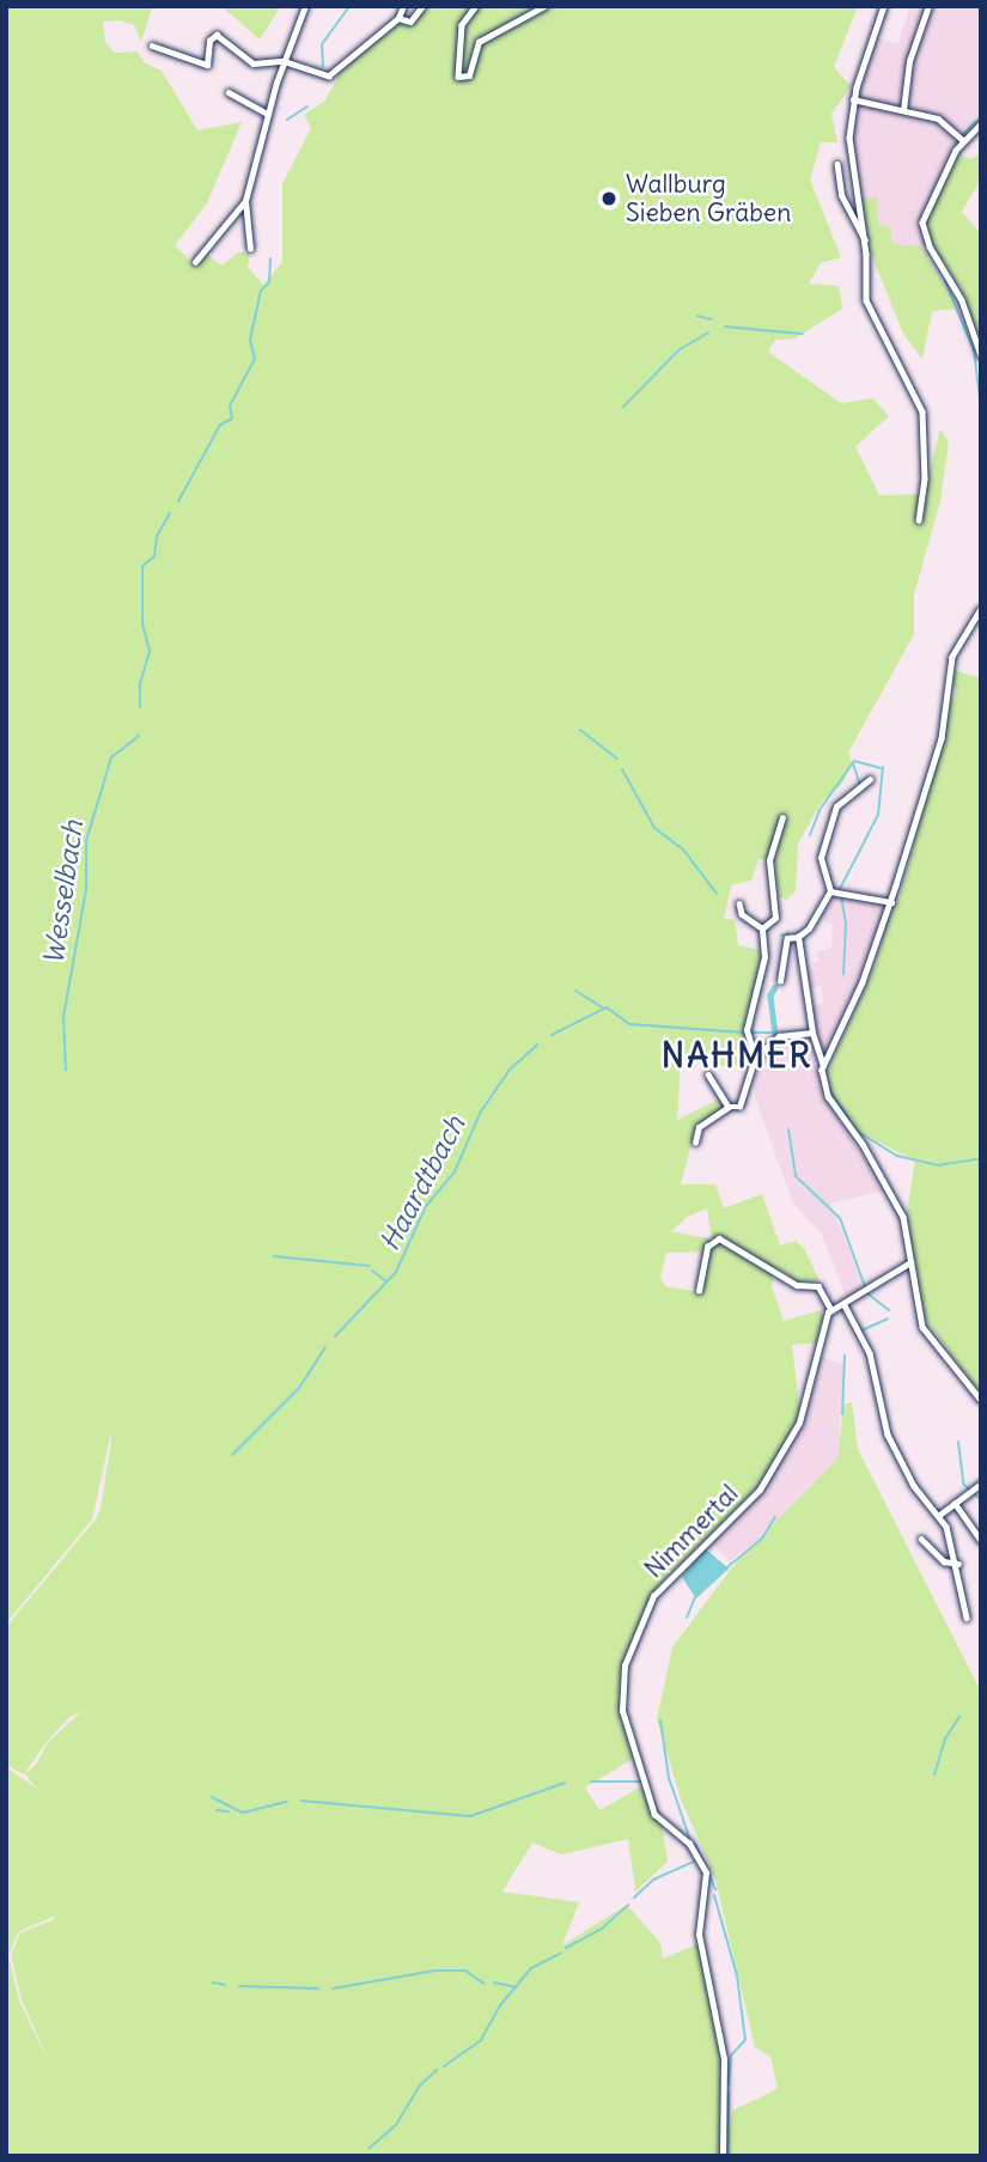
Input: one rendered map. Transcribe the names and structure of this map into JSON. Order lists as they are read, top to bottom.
{
  "streets": {
    "street": ["Nimmertal"]
  },
  "districts": ["NAHMER"],
  "water": ["Wesselbach", "Haardtbach"],
  "places": ["Wallburg Sieben Gräben"]
}
